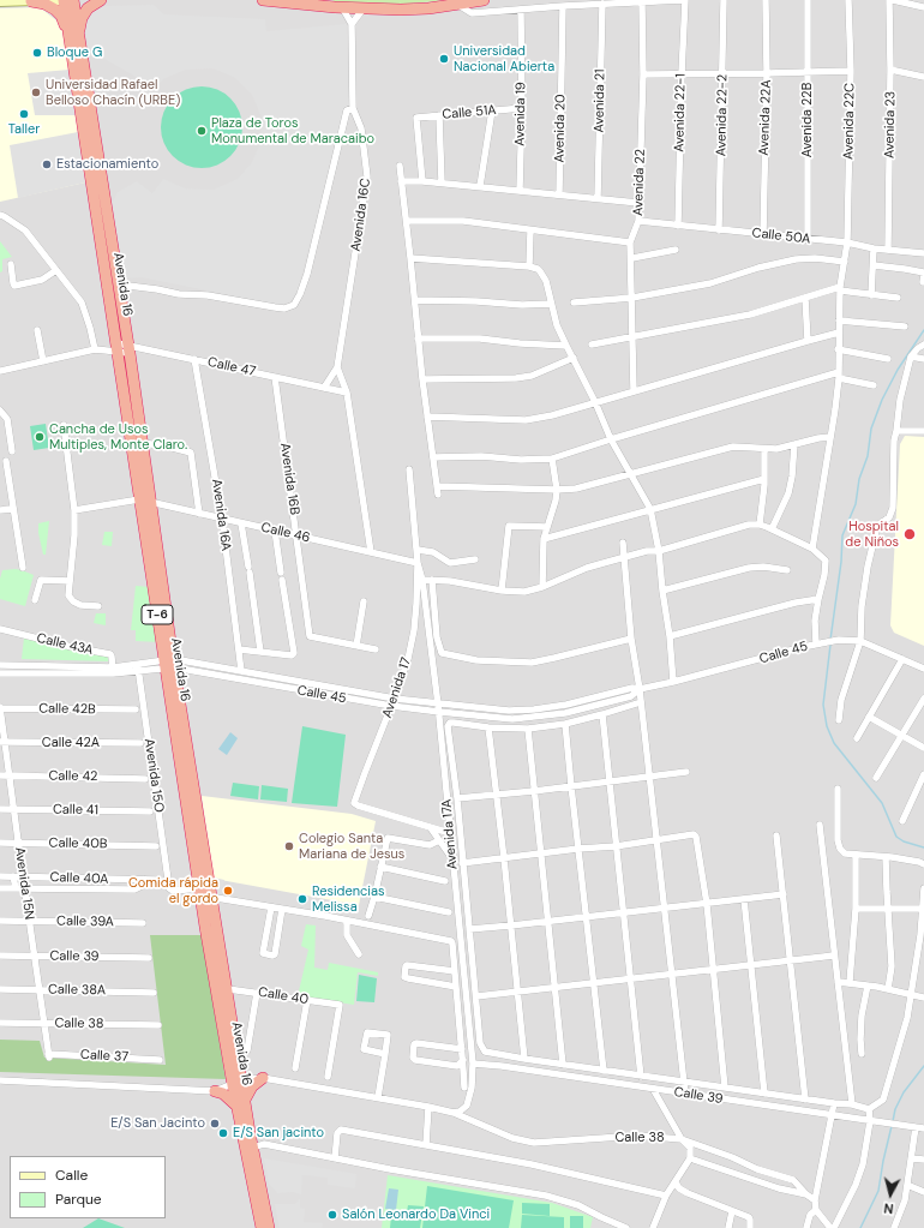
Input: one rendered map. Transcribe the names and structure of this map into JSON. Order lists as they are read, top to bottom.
{
  "streets": {
    "highway": ["Avenida 16", "T-6"],
    "street": [
      "Avenida 21",
      "Calle 51A",
      "Avenida 22-1",
      "Avenida 19",
      "Avenida 22-2",
      "Avenida 22A",
      "Avenida 22B",
      "Avenida 22C",
      "Avenida 23",
      "Avenida 20",
      "Avenida 22",
      "Avenida 16C",
      "Calle 50A",
      "Calle 47",
      "Avenida 16B",
      "Avenida 16A",
      "Calle 46",
      "Calle 43A",
      "Calle 45",
      "Avenida 17",
      "Calle 42B",
      "Calle 42A",
      "Avenida 15O",
      "Calle 42",
      "Calle 41",
      "Avenida 17A",
      "Calle 40B",
      "Calle 40A",
      "Avenida 15N",
      "Calle 39A",
      "Calle 39",
      "Calle 38A",
      "Calle 40",
      "Calle 38",
      "Calle 37"
    ]
  },
  "crossings": [
    ["Calle 51A", "Avenida 19"],
    ["Avenida 22-1", "Calle 50A"],
    ["Avenida 22-2", "Calle 50A"],
    ["Avenida 22A", "Calle 50A"],
    ["Avenida 22B", "Calle 50A"],
    ["Avenida 22C", "Calle 50A"],
    ["Avenida 23", "Calle 50A"],
    ["Avenida 22", "Calle 50A"],
    ["Avenida 16", "Calle 47"],
    ["Avenida 16", "Calle 46"],
    ["Avenida 16", "Calle 45"],
    ["Avenida 16", "Avenida 15O"],
    ["Avenida 16", "Calle 40"],
    ["Avenida 16", "Calle 38"],
    ["Calle 47", "Avenida 16B"],
    ["Calle 47", "Avenida 16A"],
    ["Avenida 16B", "Calle 46"],
    ["Avenida 16A", "Calle 46"],
    ["Avenida 16A", "Calle 45"],
    ["Calle 46", "Avenida 17"],
    ["Calle 46", "Avenida 17A"],
    ["Calle 43A", "Calle 45"],
    ["Calle 45", "Avenida 17"],
    ["Calle 45", "Avenida 15O"],
    ["Calle 45", "Avenida 17A"],
    ["Avenida 17", "Avenida 17A"],
    ["Calle 42B", "Avenida 15N"],
    ["Calle 42A", "Avenida 15N"],
    ["Calle 42", "Avenida 15N"],
    ["Calle 41", "Avenida 15N"],
    ["Avenida 17A", "Calle 39"],
    ["Avenida 17A", "Calle 38"],
    ["Calle 40B", "Avenida 15N"],
    ["Calle 40A", "Avenida 15N"],
    ["Avenida 15N", "Calle 39A"],
    ["Avenida 15N", "Calle 39"],
    ["Avenida 15N", "Calle 38A"],
    ["Avenida 15N", "Calle 38"],
    ["Avenida 15N", "Calle 37"]
  ],
  "places": [
    "Bloque G",
    "Universidad Nacional Abierta",
    "Universidad Rafael Belloso Chacín (URBE)",
    "Taller",
    "Plaza de Toros Monumental de Maracaibo",
    "Estacionamiento",
    "Cancha de Usos Multiples, Monte Claro.",
    "Hospital de Niños",
    "Colegio Santa Mariana de Jesus",
    "Comida rápida el gordo",
    "Residencias Melissa",
    "E/S San Jacinto",
    "E/S San jacinto",
    "Salón Leonardo Da Vinci"
  ],
  "legend": ["Calle", "Parque"],
  "north": "bottom"
}
